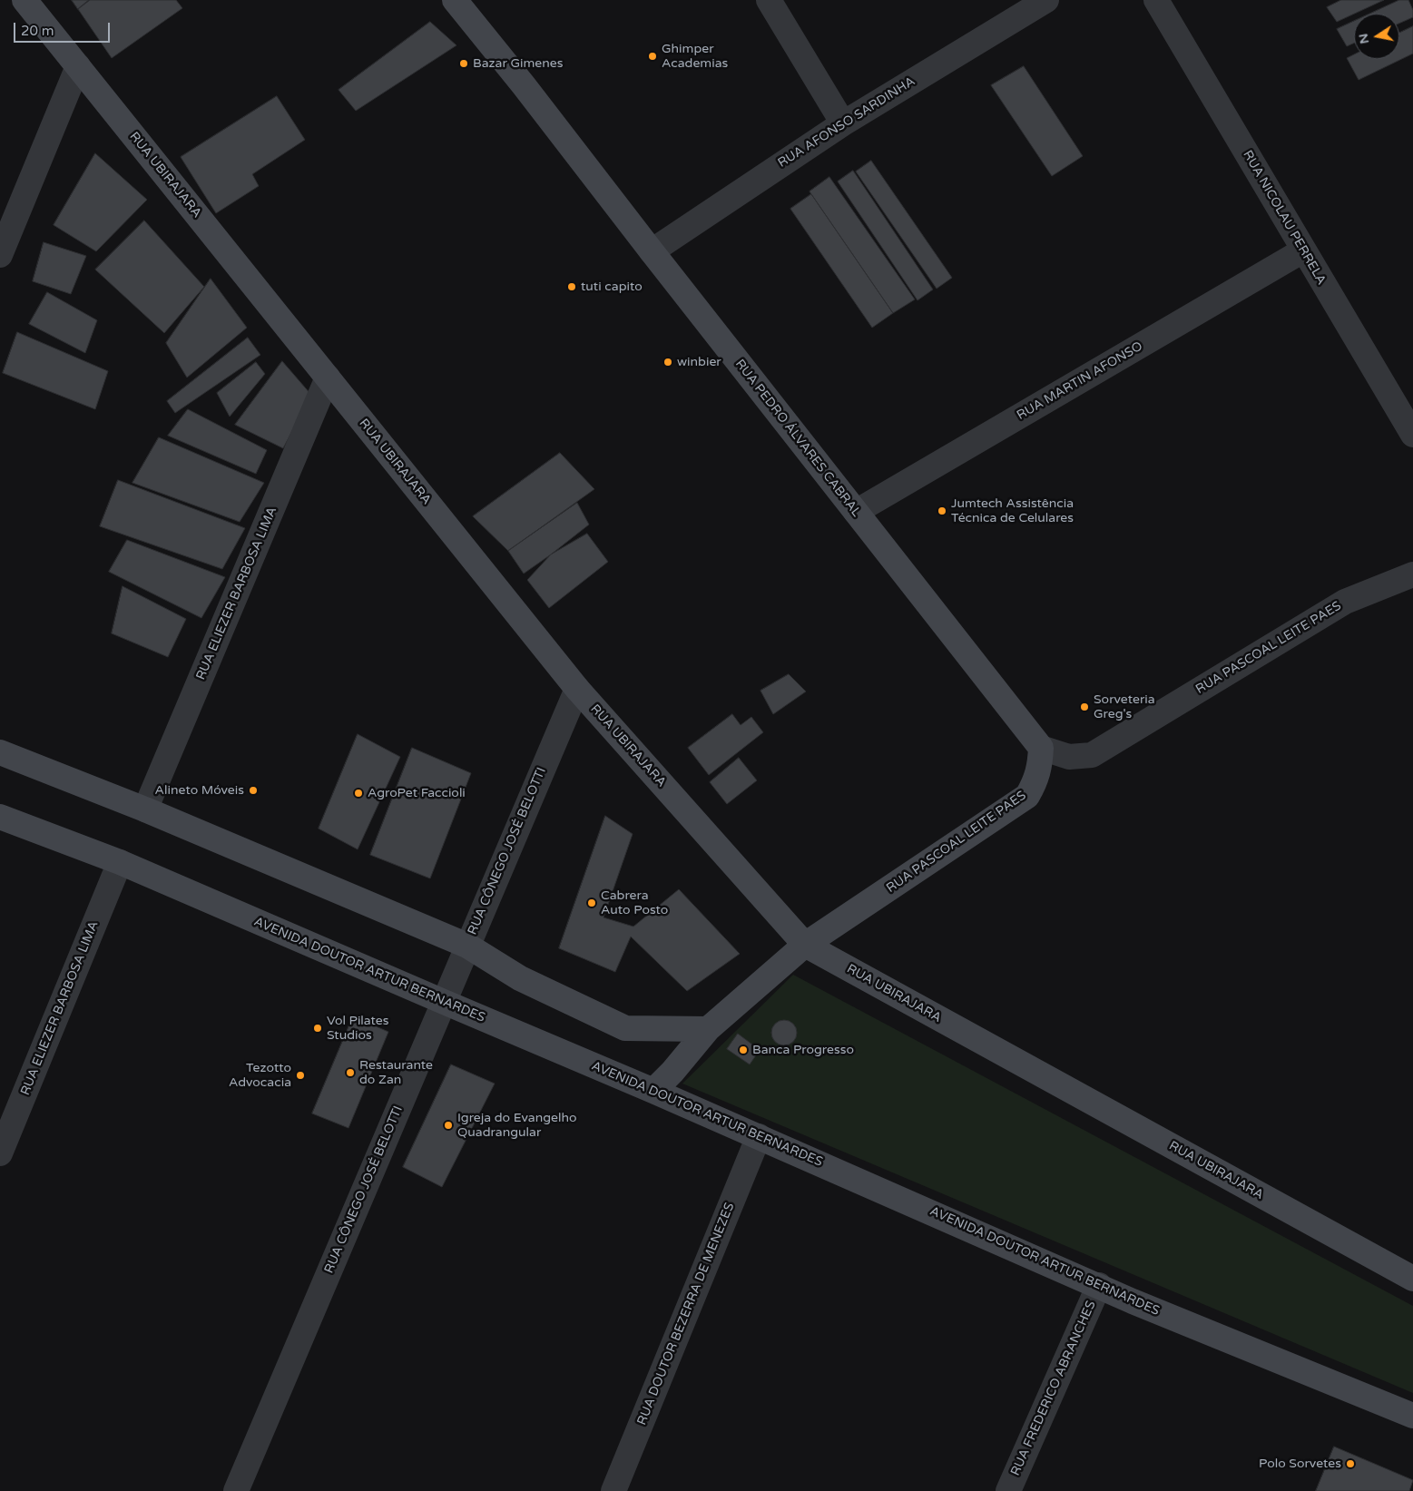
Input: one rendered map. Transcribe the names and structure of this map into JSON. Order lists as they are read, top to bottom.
{
  "streets": {
    "main road": [
      "RUA UBIRAJARA",
      "RUA PEDRO ÁLVARES CABRAL",
      "RUA PASCOAL LEITE PAES",
      "AVENIDA DOUTOR ARTUR BERNARDES"
    ],
    "street": [
      "RUA AFONSO SARDINHA",
      "RUA NICOLAU PERRELA",
      "RUA MARTIN AFONSO",
      "RUA ELIEZER BARBOSA LIMA",
      "RUA CÔNEGO JOSÉ BELOTTI",
      "RUA DOUTOR BEZERRA DE MENEZES",
      "RUA FREDERICO ABRANCHES"
    ]
  },
  "crossings": [
    ["RUA AFONSO SARDINHA", "RUA PEDRO ÁLVARES CABRAL"],
    ["RUA UBIRAJARA", "RUA ELIEZER BARBOSA LIMA"],
    ["RUA UBIRAJARA", "RUA PASCOAL LEITE PAES"],
    ["RUA UBIRAJARA", "RUA CÔNEGO JOSÉ BELOTTI"],
    ["RUA NICOLAU PERRELA", "RUA MARTIN AFONSO"],
    ["RUA MARTIN AFONSO", "RUA PEDRO ÁLVARES CABRAL"],
    ["RUA PEDRO ÁLVARES CABRAL", "RUA PASCOAL LEITE PAES"],
    ["RUA ELIEZER BARBOSA LIMA", "AVENIDA DOUTOR ARTUR BERNARDES"],
    ["RUA PASCOAL LEITE PAES", "AVENIDA DOUTOR ARTUR BERNARDES"],
    ["RUA CÔNEGO JOSÉ BELOTTI", "AVENIDA DOUTOR ARTUR BERNARDES"],
    ["AVENIDA DOUTOR ARTUR BERNARDES", "RUA DOUTOR BEZERRA DE MENEZES"],
    ["AVENIDA DOUTOR ARTUR BERNARDES", "RUA FREDERICO ABRANCHES"]
  ],
  "places": [
    "Ghimper Academias",
    "Bazar Gimenes",
    "tuti capito",
    "winbier",
    "Jumtech Assistência Técnica de Celulares",
    "Sorveteria Greg's",
    "Alineto Móveis",
    "AgroPet Faccioli",
    "Cabrera Auto Posto",
    "Vol Pilates Studios",
    "Banca Progresso",
    "Restaurante do Zan",
    "Tezotto Advocacia",
    "Igreja do Evangelho Quadrangular",
    "Polo Sorvetes"
  ],
  "scale_bar": "20 m",
  "north": "left"
}
